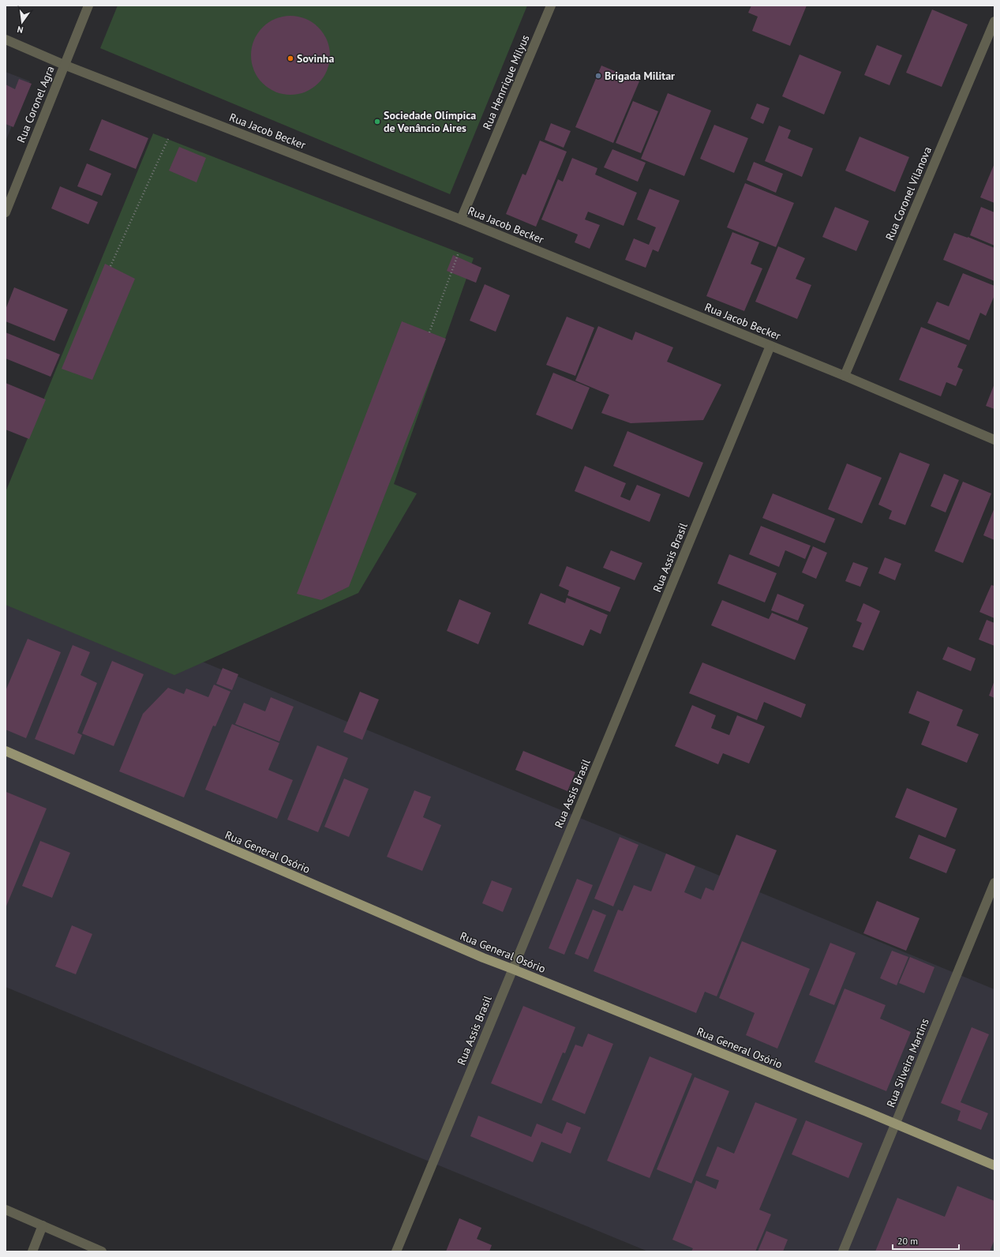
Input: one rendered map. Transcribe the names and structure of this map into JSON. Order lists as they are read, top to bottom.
{
  "streets": {
    "main road": ["Rua General Osório"],
    "street": [
      "Rua Henrrique Milyus",
      "Rua Coronel Agra",
      "Rua Jacob Becker",
      "Rua Coronel Vilanova",
      "Rua Assis Brasil",
      "Rua Silveira Martins"
    ]
  },
  "crossings": [
    ["Rua Henrrique Milyus", "Rua Jacob Becker"],
    ["Rua Coronel Agra", "Rua Jacob Becker"],
    ["Rua Jacob Becker", "Rua Coronel Vilanova"],
    ["Rua Jacob Becker", "Rua Assis Brasil"],
    ["Rua Assis Brasil", "Rua General Osório"],
    ["Rua General Osório", "Rua Silveira Martins"]
  ],
  "places": ["Sovinha", "Brigada Militar", "Sociedade Olímpica de Venâncio Aires"],
  "scale_bar": "20 m",
  "north": "bottom"
}
